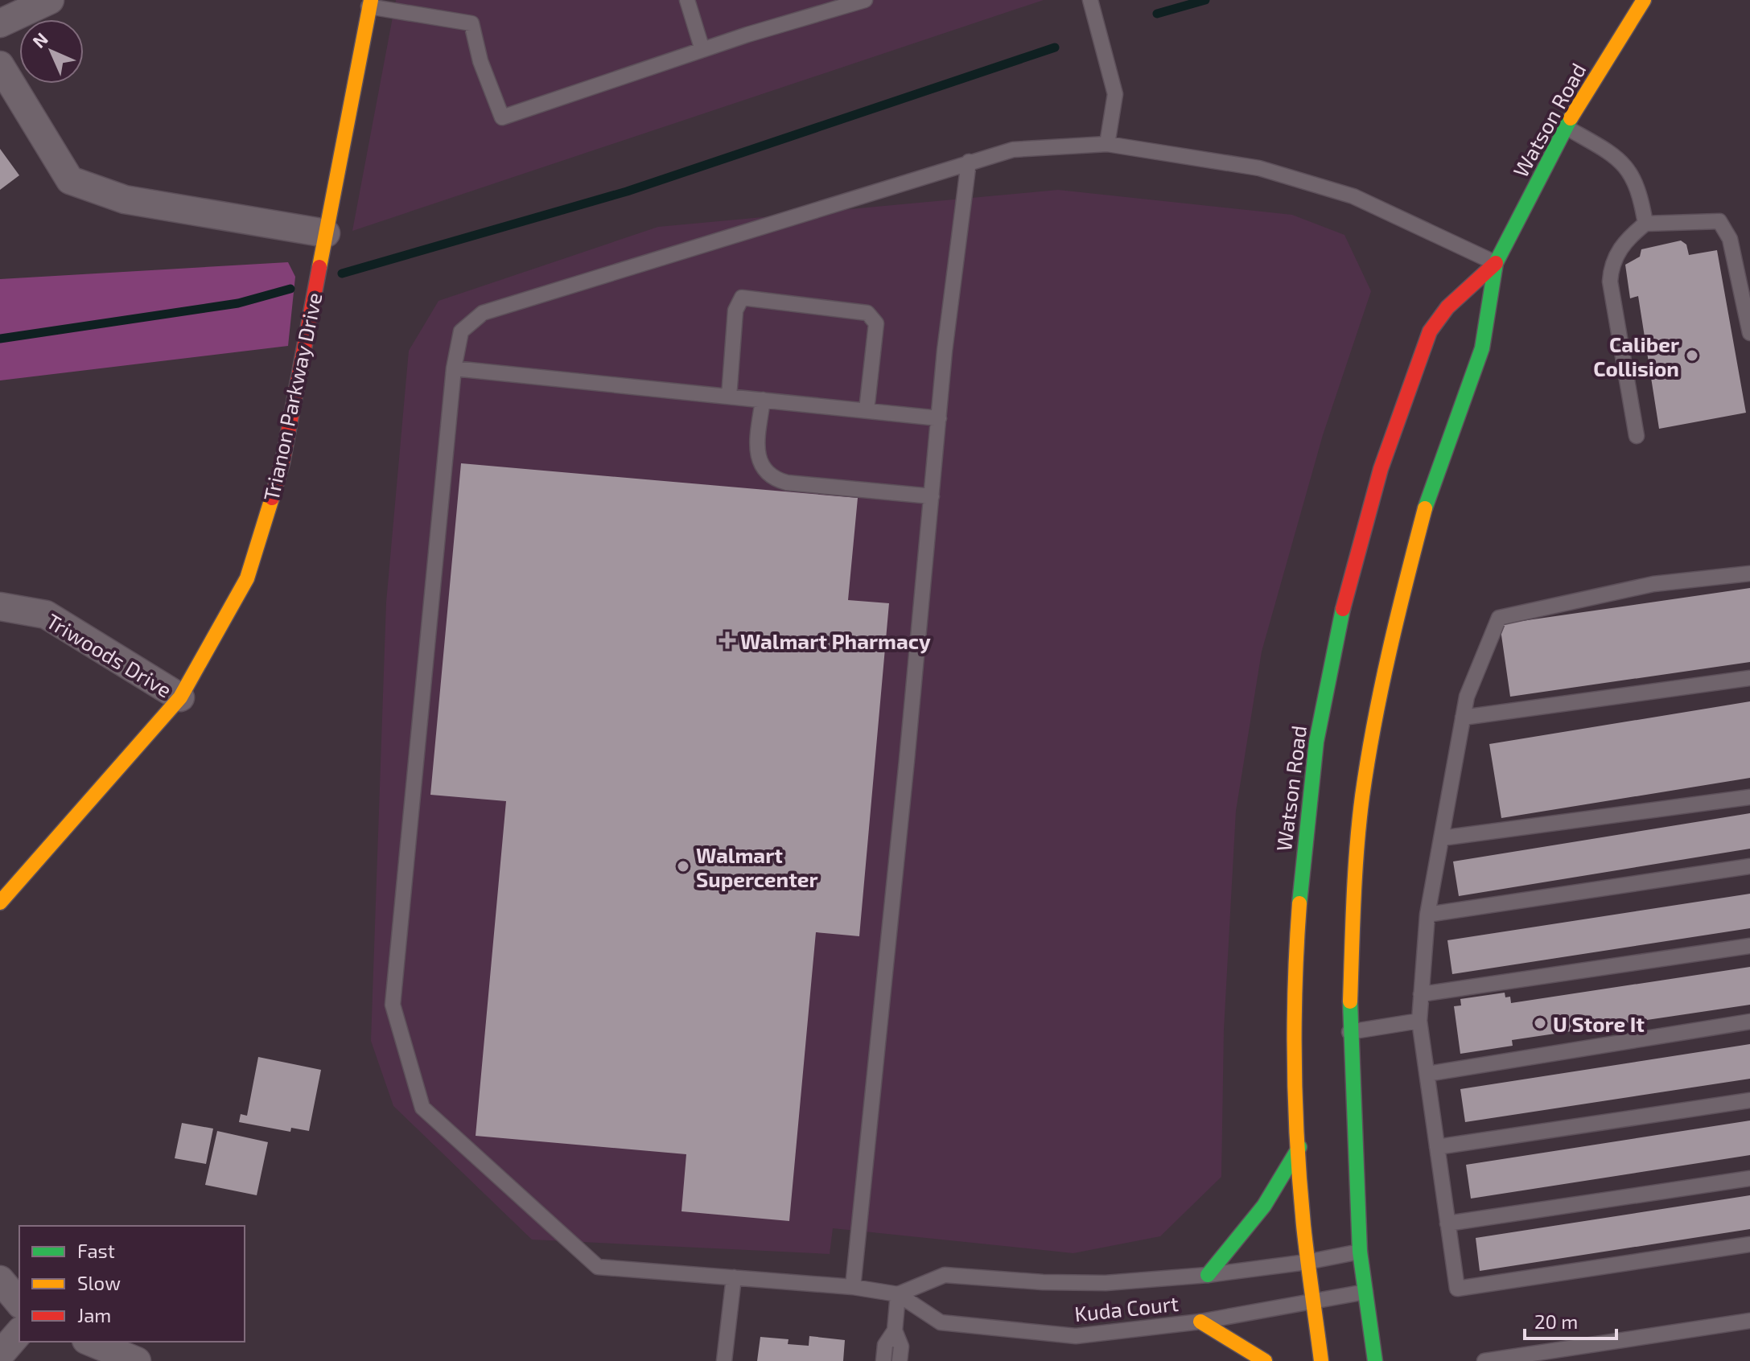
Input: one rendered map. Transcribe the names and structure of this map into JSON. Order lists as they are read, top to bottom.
{
  "streets": {
    "main road": ["Watson Road", "Trianon Parkway Drive"],
    "street": ["Triwoods Drive"],
    "lane": ["Kuda Court"]
  },
  "crossings": [
    ["Watson Road", "Kuda Court"],
    ["Trianon Parkway Drive", "Triwoods Drive"]
  ],
  "places": {
    "other": ["Caliber Collision", "Walmart Supercenter", "U Store It"],
    "health": ["Walmart Pharmacy"]
  },
  "legend": ["Fast", "Slow", "Jam"],
  "scale_bar": "20 m",
  "north": "top left"
}
